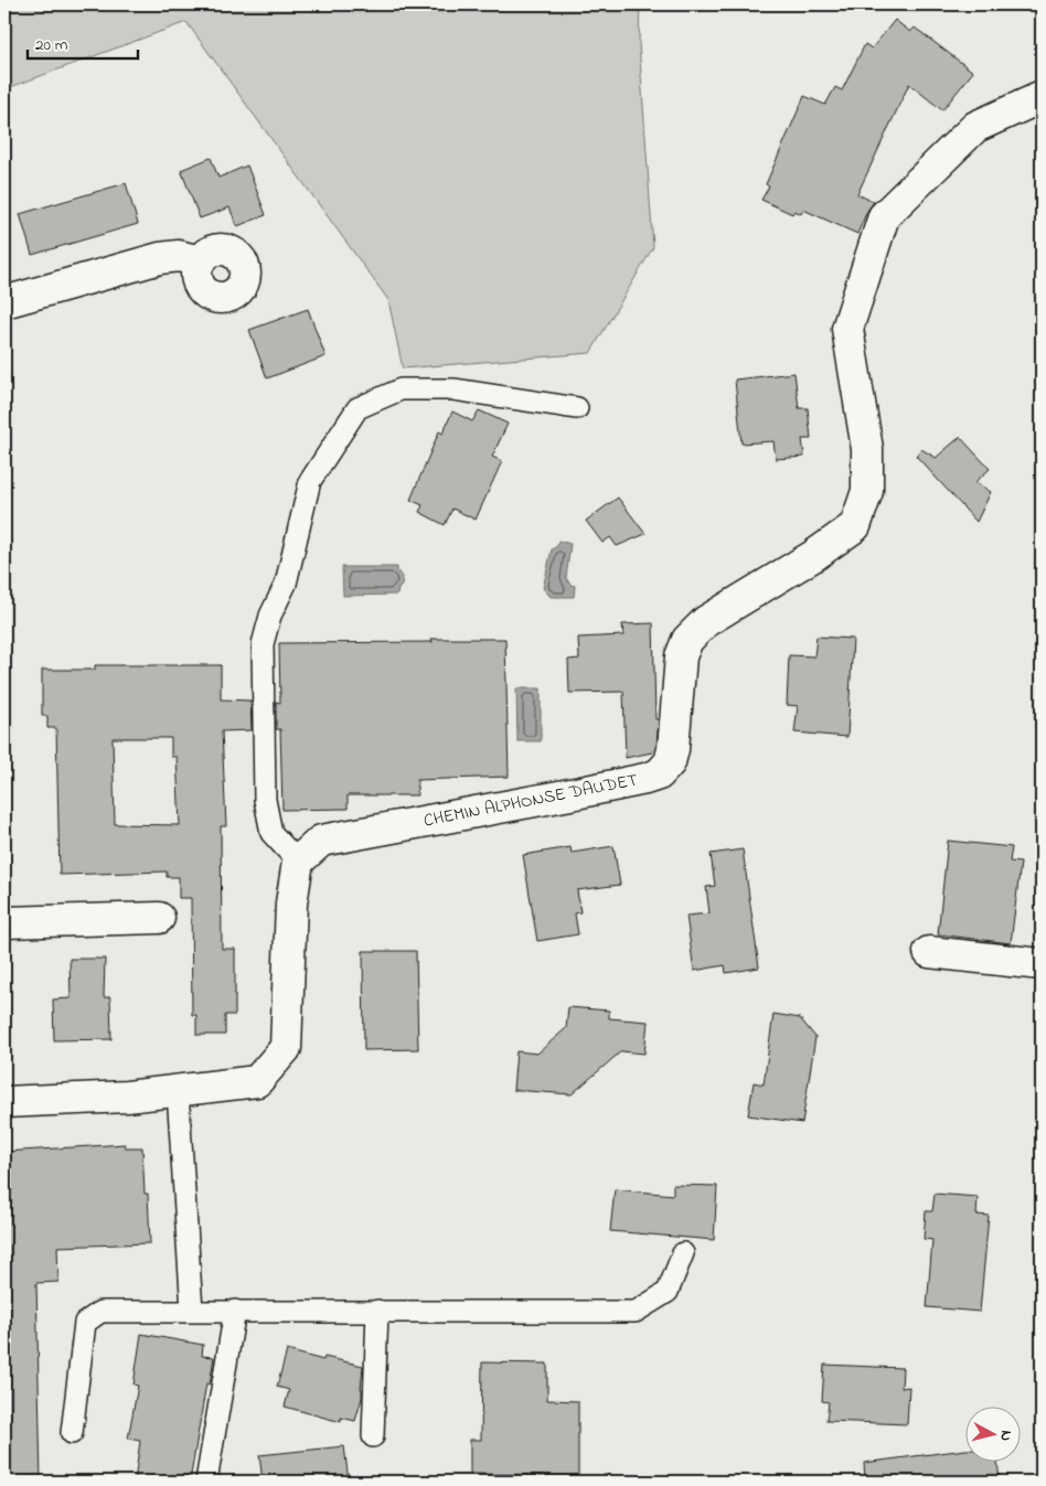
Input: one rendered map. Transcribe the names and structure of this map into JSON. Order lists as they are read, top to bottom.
{
  "streets": {
    "street": ["CHEMIN ALPHONSE DAUDET"]
  },
  "scale_bar": "20 m",
  "north": "right"
}
